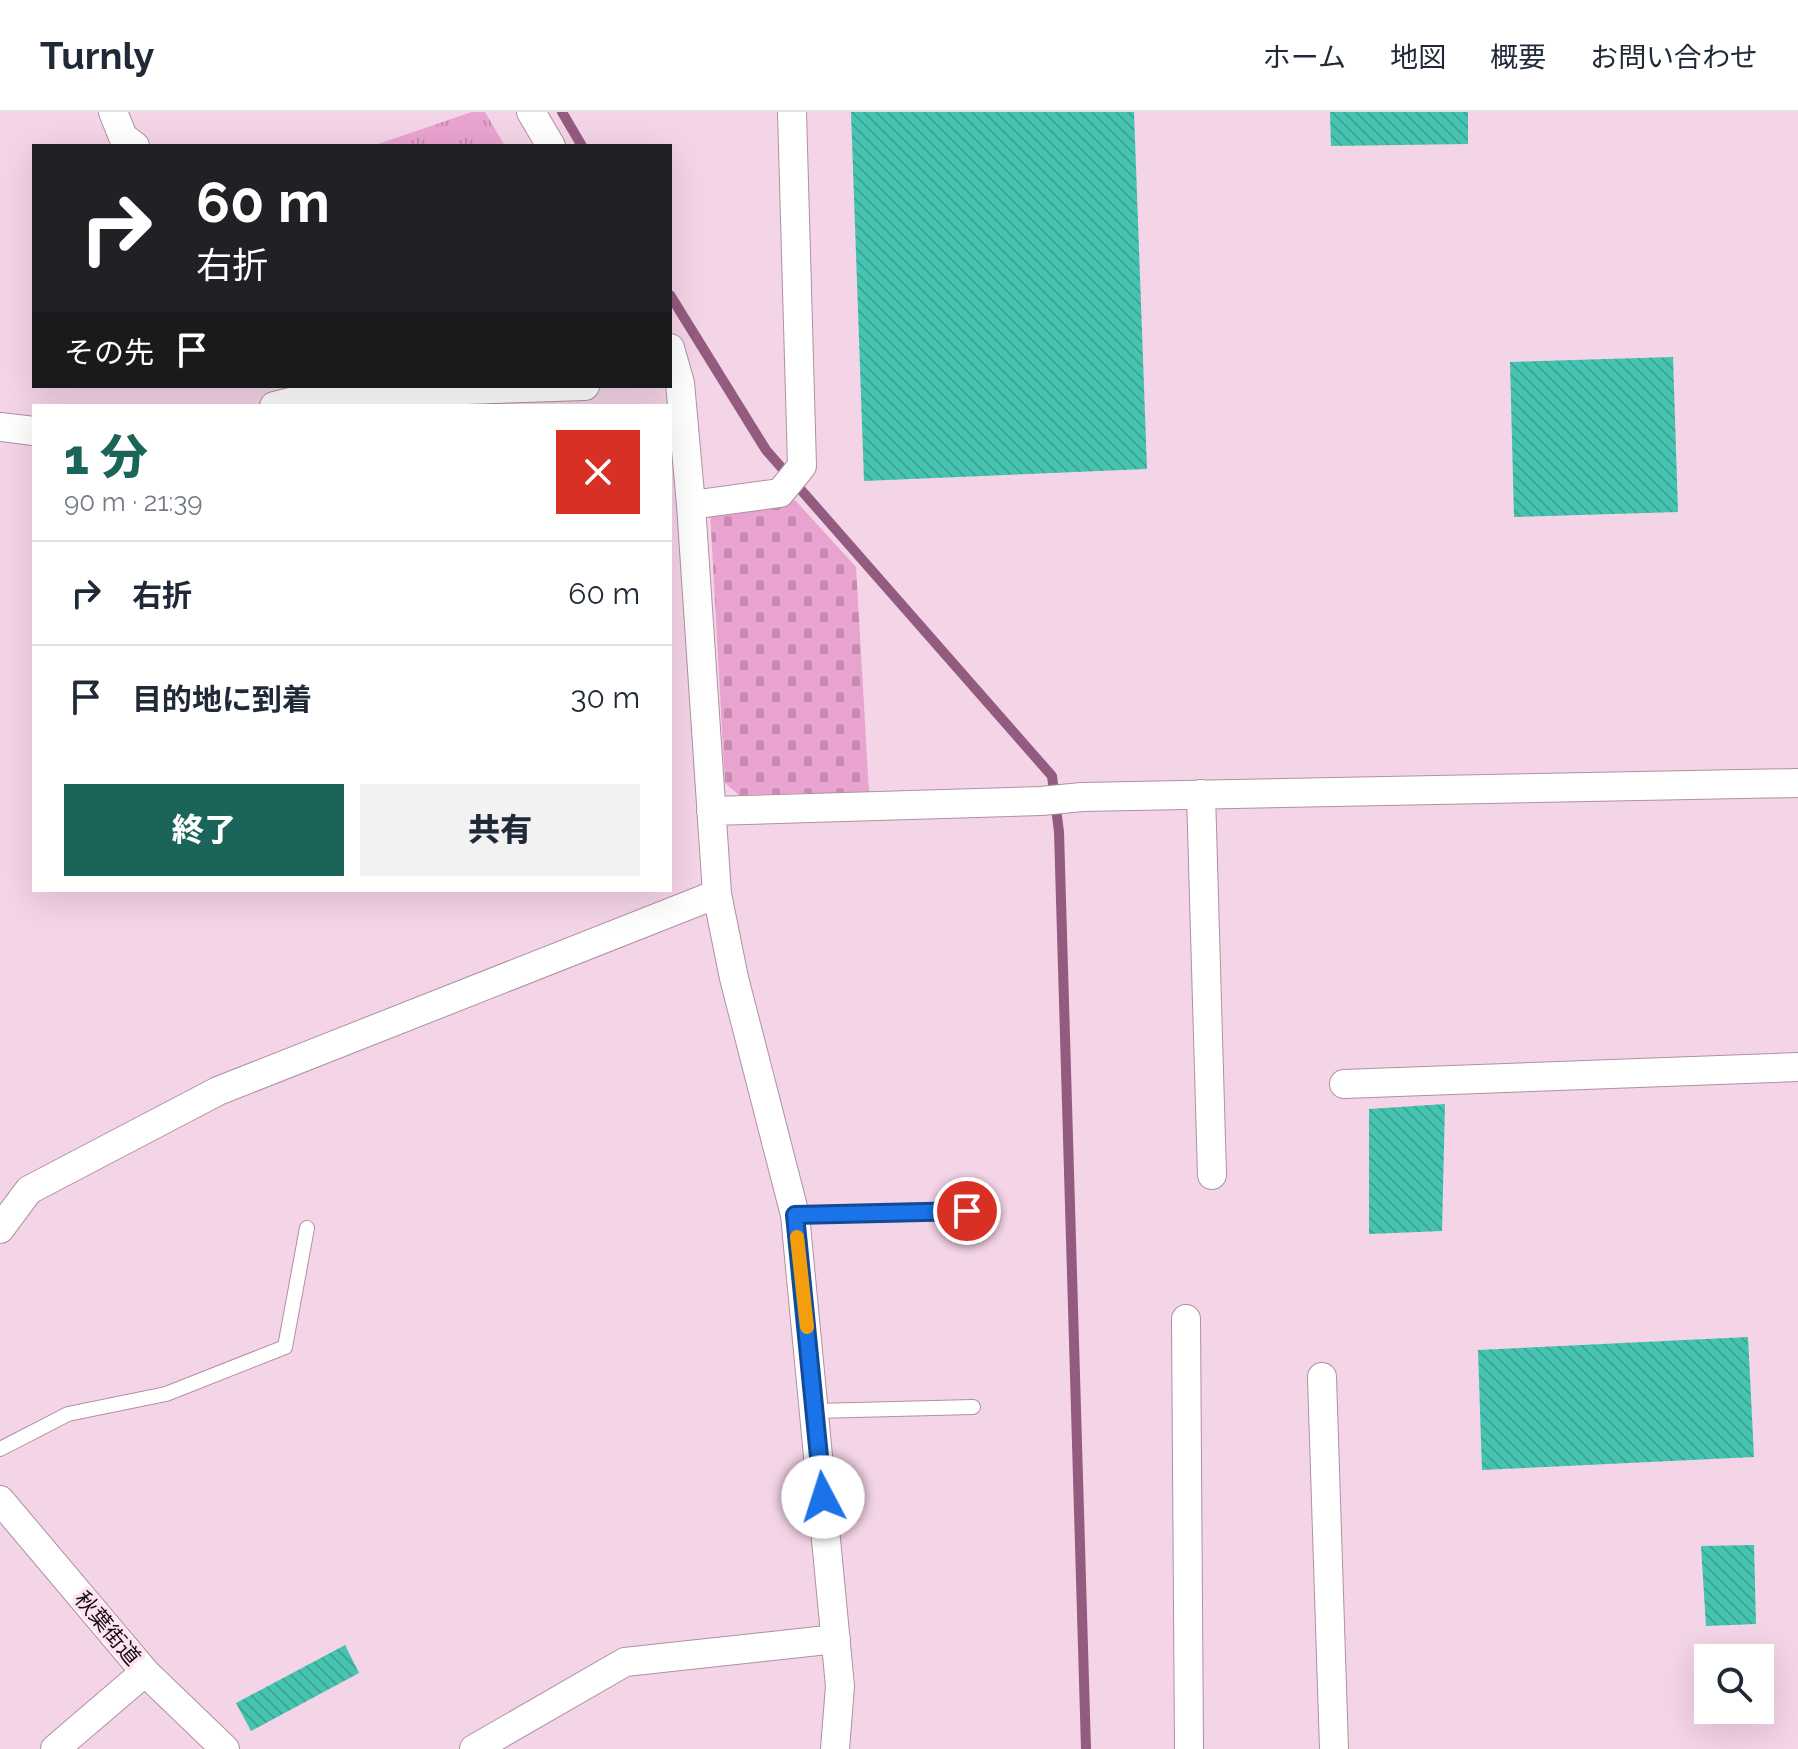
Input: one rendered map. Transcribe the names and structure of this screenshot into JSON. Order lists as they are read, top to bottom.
{
  "streets": {
    "street": ["秋葉街道"]
  },
  "page": {
    "header": "Turnly",
    "nav": [
      "ホーム",
      "地図",
      "概要",
      "お問い合わせ"
    ],
    "turn": ["60 m", "右折"],
    "then": "その先",
    "heading": ["1 分", "90 m · 21:39"],
    "list": [
      {
        "name": "右折",
        "value": "60 m"
      },
      {
        "name": "目的地に到着",
        "value": "30 m"
      }
    ],
    "buttons": ["終了", "共有"]
  }
}
